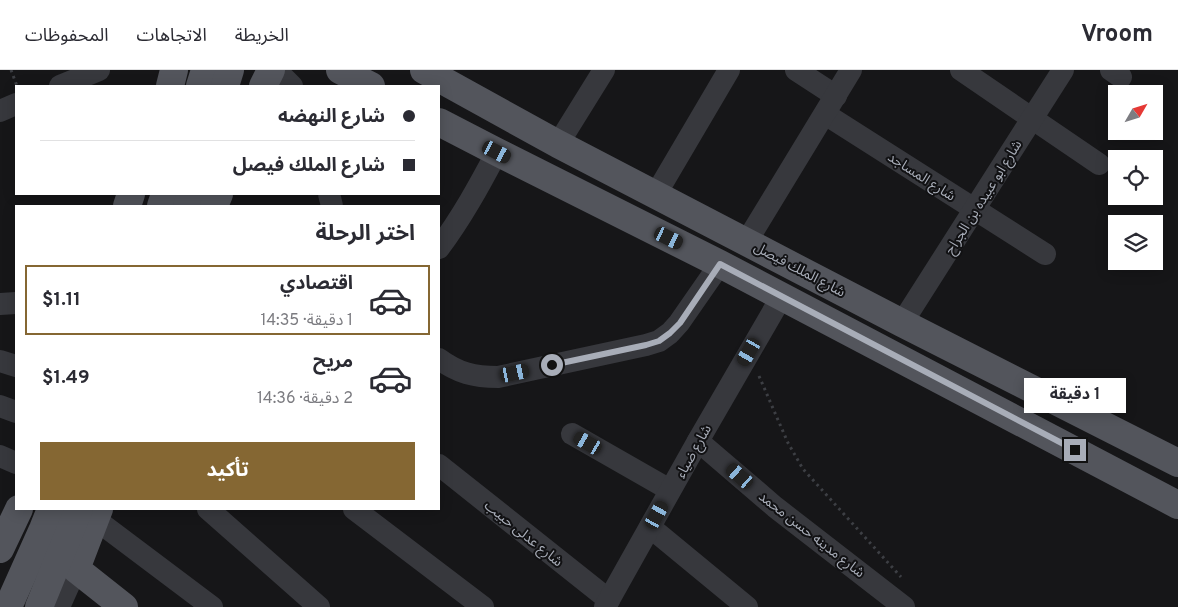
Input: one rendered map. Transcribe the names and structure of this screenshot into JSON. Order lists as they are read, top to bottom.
{
  "streets": {
    "main road": ["شارع الملك فيصل"],
    "street": [
      "شارع المساجد",
      "شارع ابو عبيده بن الجراح",
      "شارع ضياء",
      "شارع عدلى حبيب",
      "شارع مدينه حسن محمد"
    ]
  },
  "crossings": [
    ["شارع المساجد", "شارع ابو عبيده بن الجراح"],
    ["شارع ابو عبيده بن الجراح", "شارع الملك فيصل"],
    ["شارع ضياء", "شارع عدلى حبيب"],
    ["شارع ضياء", "شارع مدينه حسن محمد"]
  ],
  "north": "top right",
  "page": {
    "header": "Vroom",
    "nav": ["الخريطة", "الاتجاهات", "المحفوظات"],
    "banner": ["شارع النهضه", "شارع الملك فيصل"],
    "heading": "اختر الرحلة",
    "list": [
      {
        "name": "اقتصادي",
        "note": "1 دقيقة · 14:35",
        "value": "$1.11"
      },
      {
        "name": "مريح",
        "note": "2 دقيقة · 14:36",
        "value": "$1.49"
      }
    ],
    "bubble": "1 دقيقة",
    "buttons": "تأكيد"
  }
}
